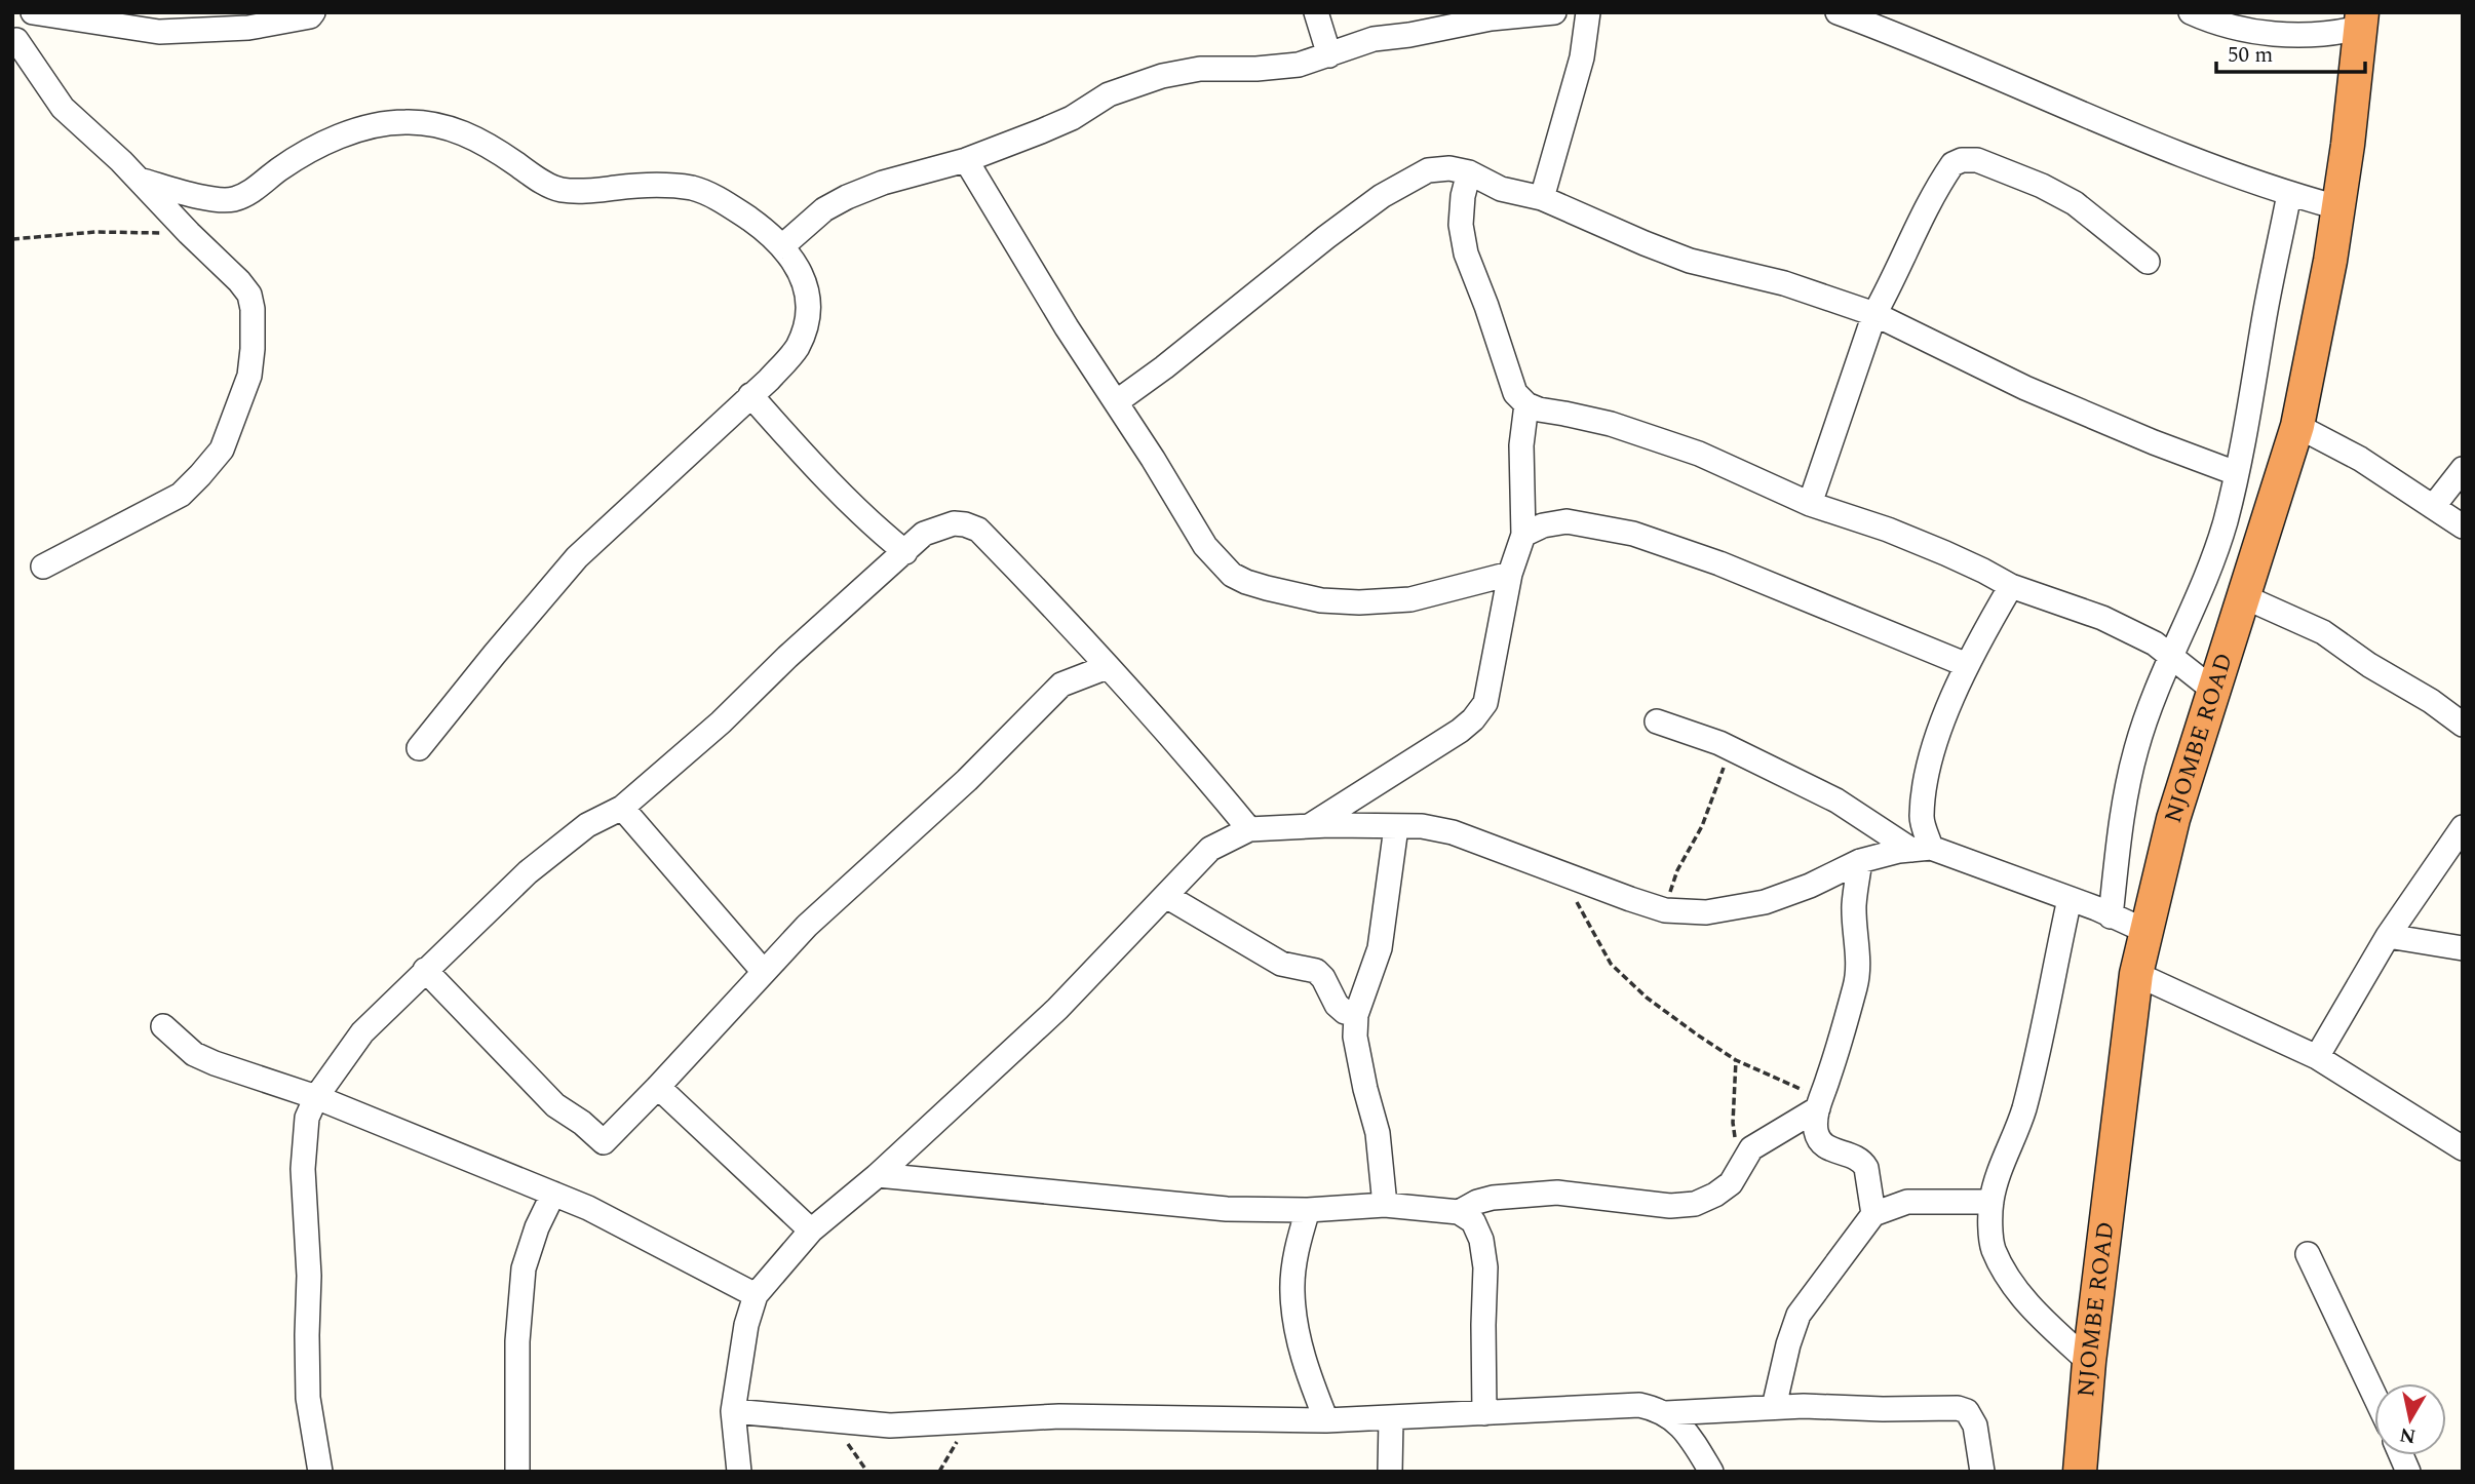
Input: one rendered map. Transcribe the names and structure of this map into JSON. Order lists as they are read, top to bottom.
{
  "streets": {
    "highway": ["NJOMBE ROAD"]
  },
  "scale_bar": "50 m",
  "north": "bottom"
}
